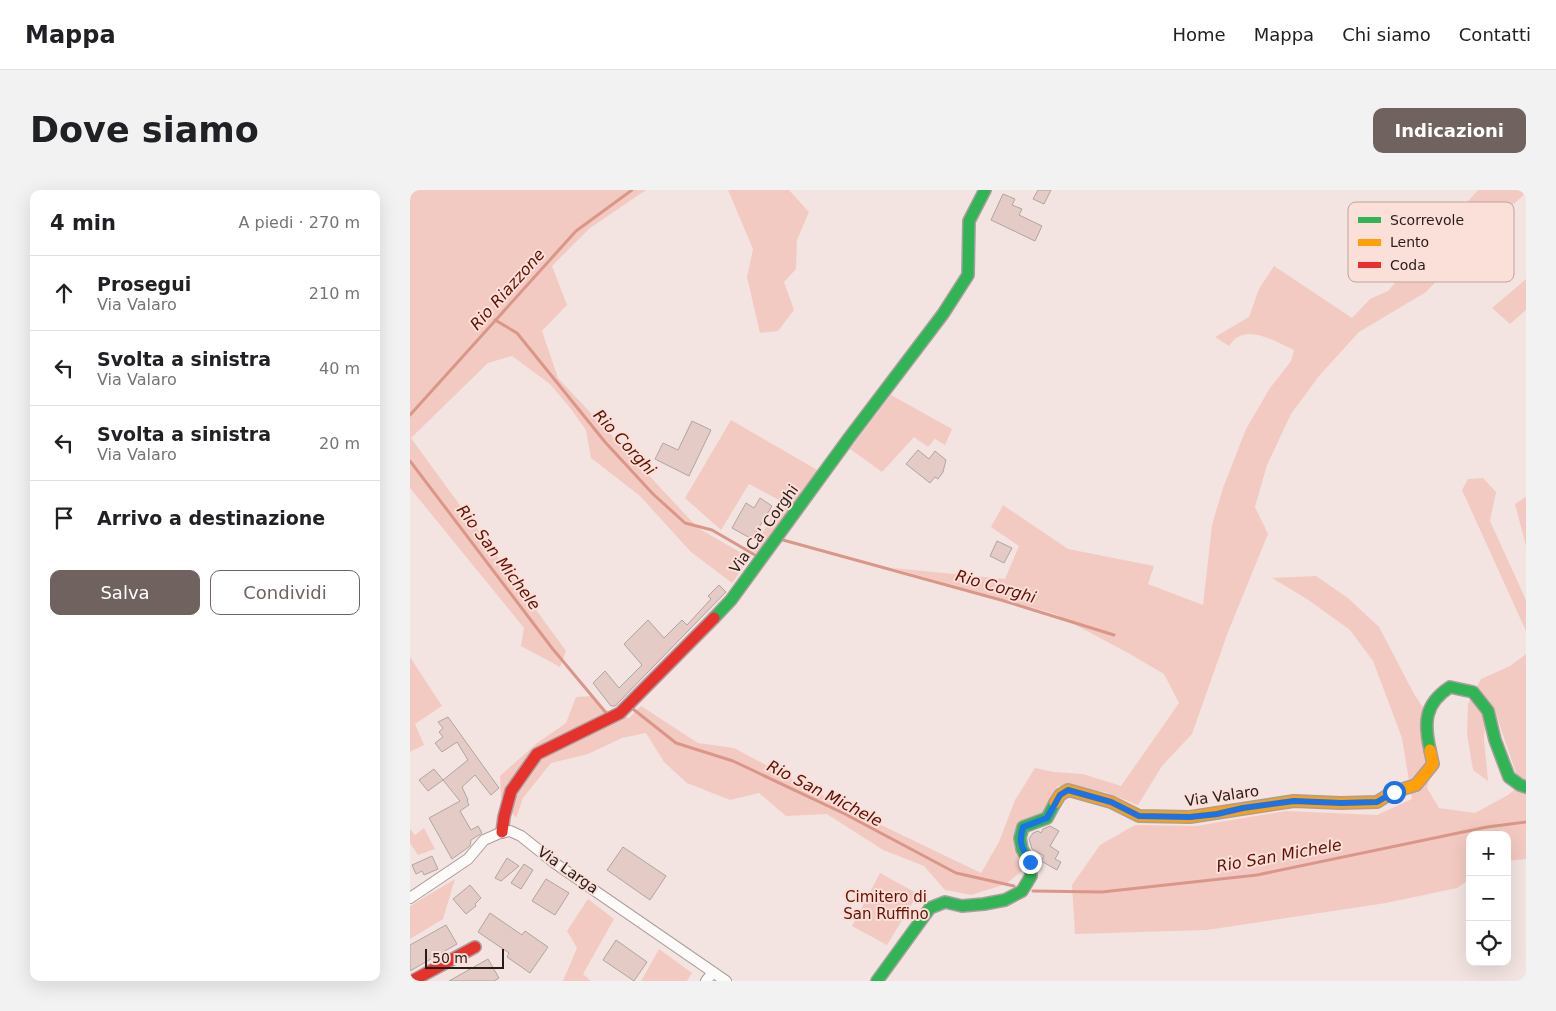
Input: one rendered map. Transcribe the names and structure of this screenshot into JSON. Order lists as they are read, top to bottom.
{
  "streets": {
    "street": ["Via Ca' Corghi", "Via Valaro", "Via Larga"]
  },
  "crossings": [
    ["Via Ca' Corghi", "Via Larga"]
  ],
  "water": ["Rio Riazzone", "Rio Corghi", "Rio San Michele"],
  "parks": ["Cimitero di San Ruffino"],
  "legend": ["Scorrevole", "Lento", "Coda"],
  "scale_bar": "50 m",
  "page": {
    "header": "Mappa",
    "nav": [
      "Home",
      "Mappa",
      "Chi siamo",
      "Contatti"
    ],
    "buttons": [
      "Indicazioni",
      ["Salva", "Condividi"]
    ],
    "title": "Dove siamo",
    "heading": ["4 min", "A piedi · 270 m"],
    "list": [
      ["Prosegui", "Via Valaro", "210 m"],
      ["Svolta a sinistra", "Via Valaro", "40 m"],
      ["Svolta a sinistra", "Via Valaro", "20 m"],
      "Arrivo a destinazione"
    ],
    "map_buttons": ["+", "−"],
    "scale": "50 m"
  }
}
